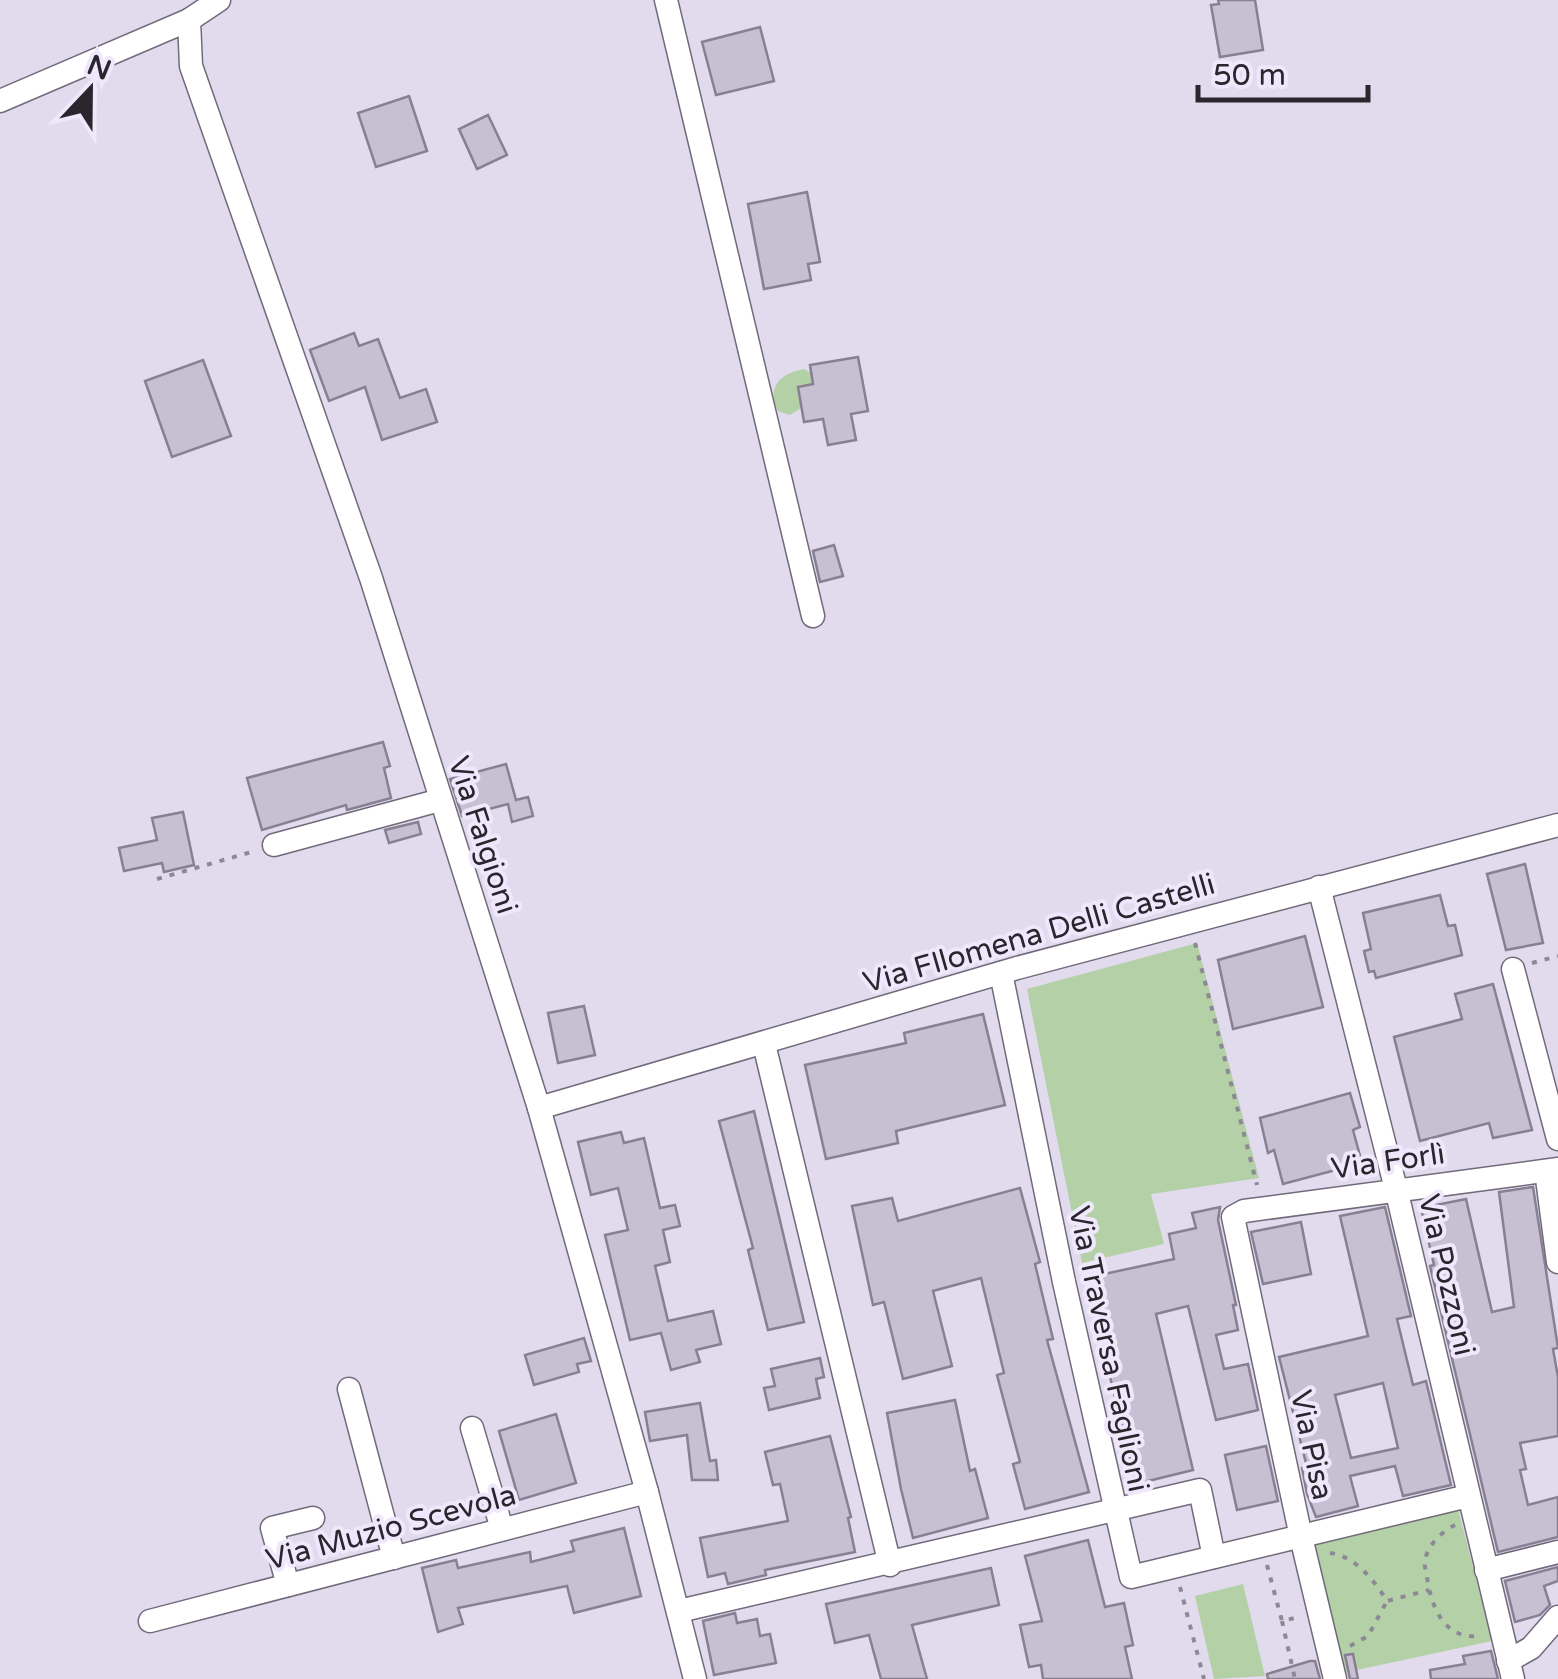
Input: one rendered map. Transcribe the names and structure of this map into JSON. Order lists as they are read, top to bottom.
{
  "streets": {
    "street": [
      "Via Falgioni",
      "Via FIlomena Delli Castelli",
      "Via Forlì",
      "Via Pozzoni",
      "Via Traversa Faglioni",
      "Via Pisa",
      "Via Muzio Scevola"
    ]
  },
  "crossings": [
    ["Via Falgioni", "Via FIlomena Delli Castelli"],
    ["Via Falgioni", "Via Traversa Faglioni"],
    ["Via Falgioni", "Via Muzio Scevola"],
    ["Via FIlomena Delli Castelli", "Via Pozzoni"],
    ["Via FIlomena Delli Castelli", "Via Traversa Faglioni"],
    ["Via Forlì", "Via Pozzoni"],
    ["Via Forlì", "Via Pisa"]
  ],
  "scale_bar": "50 m",
  "north": "top"
}
